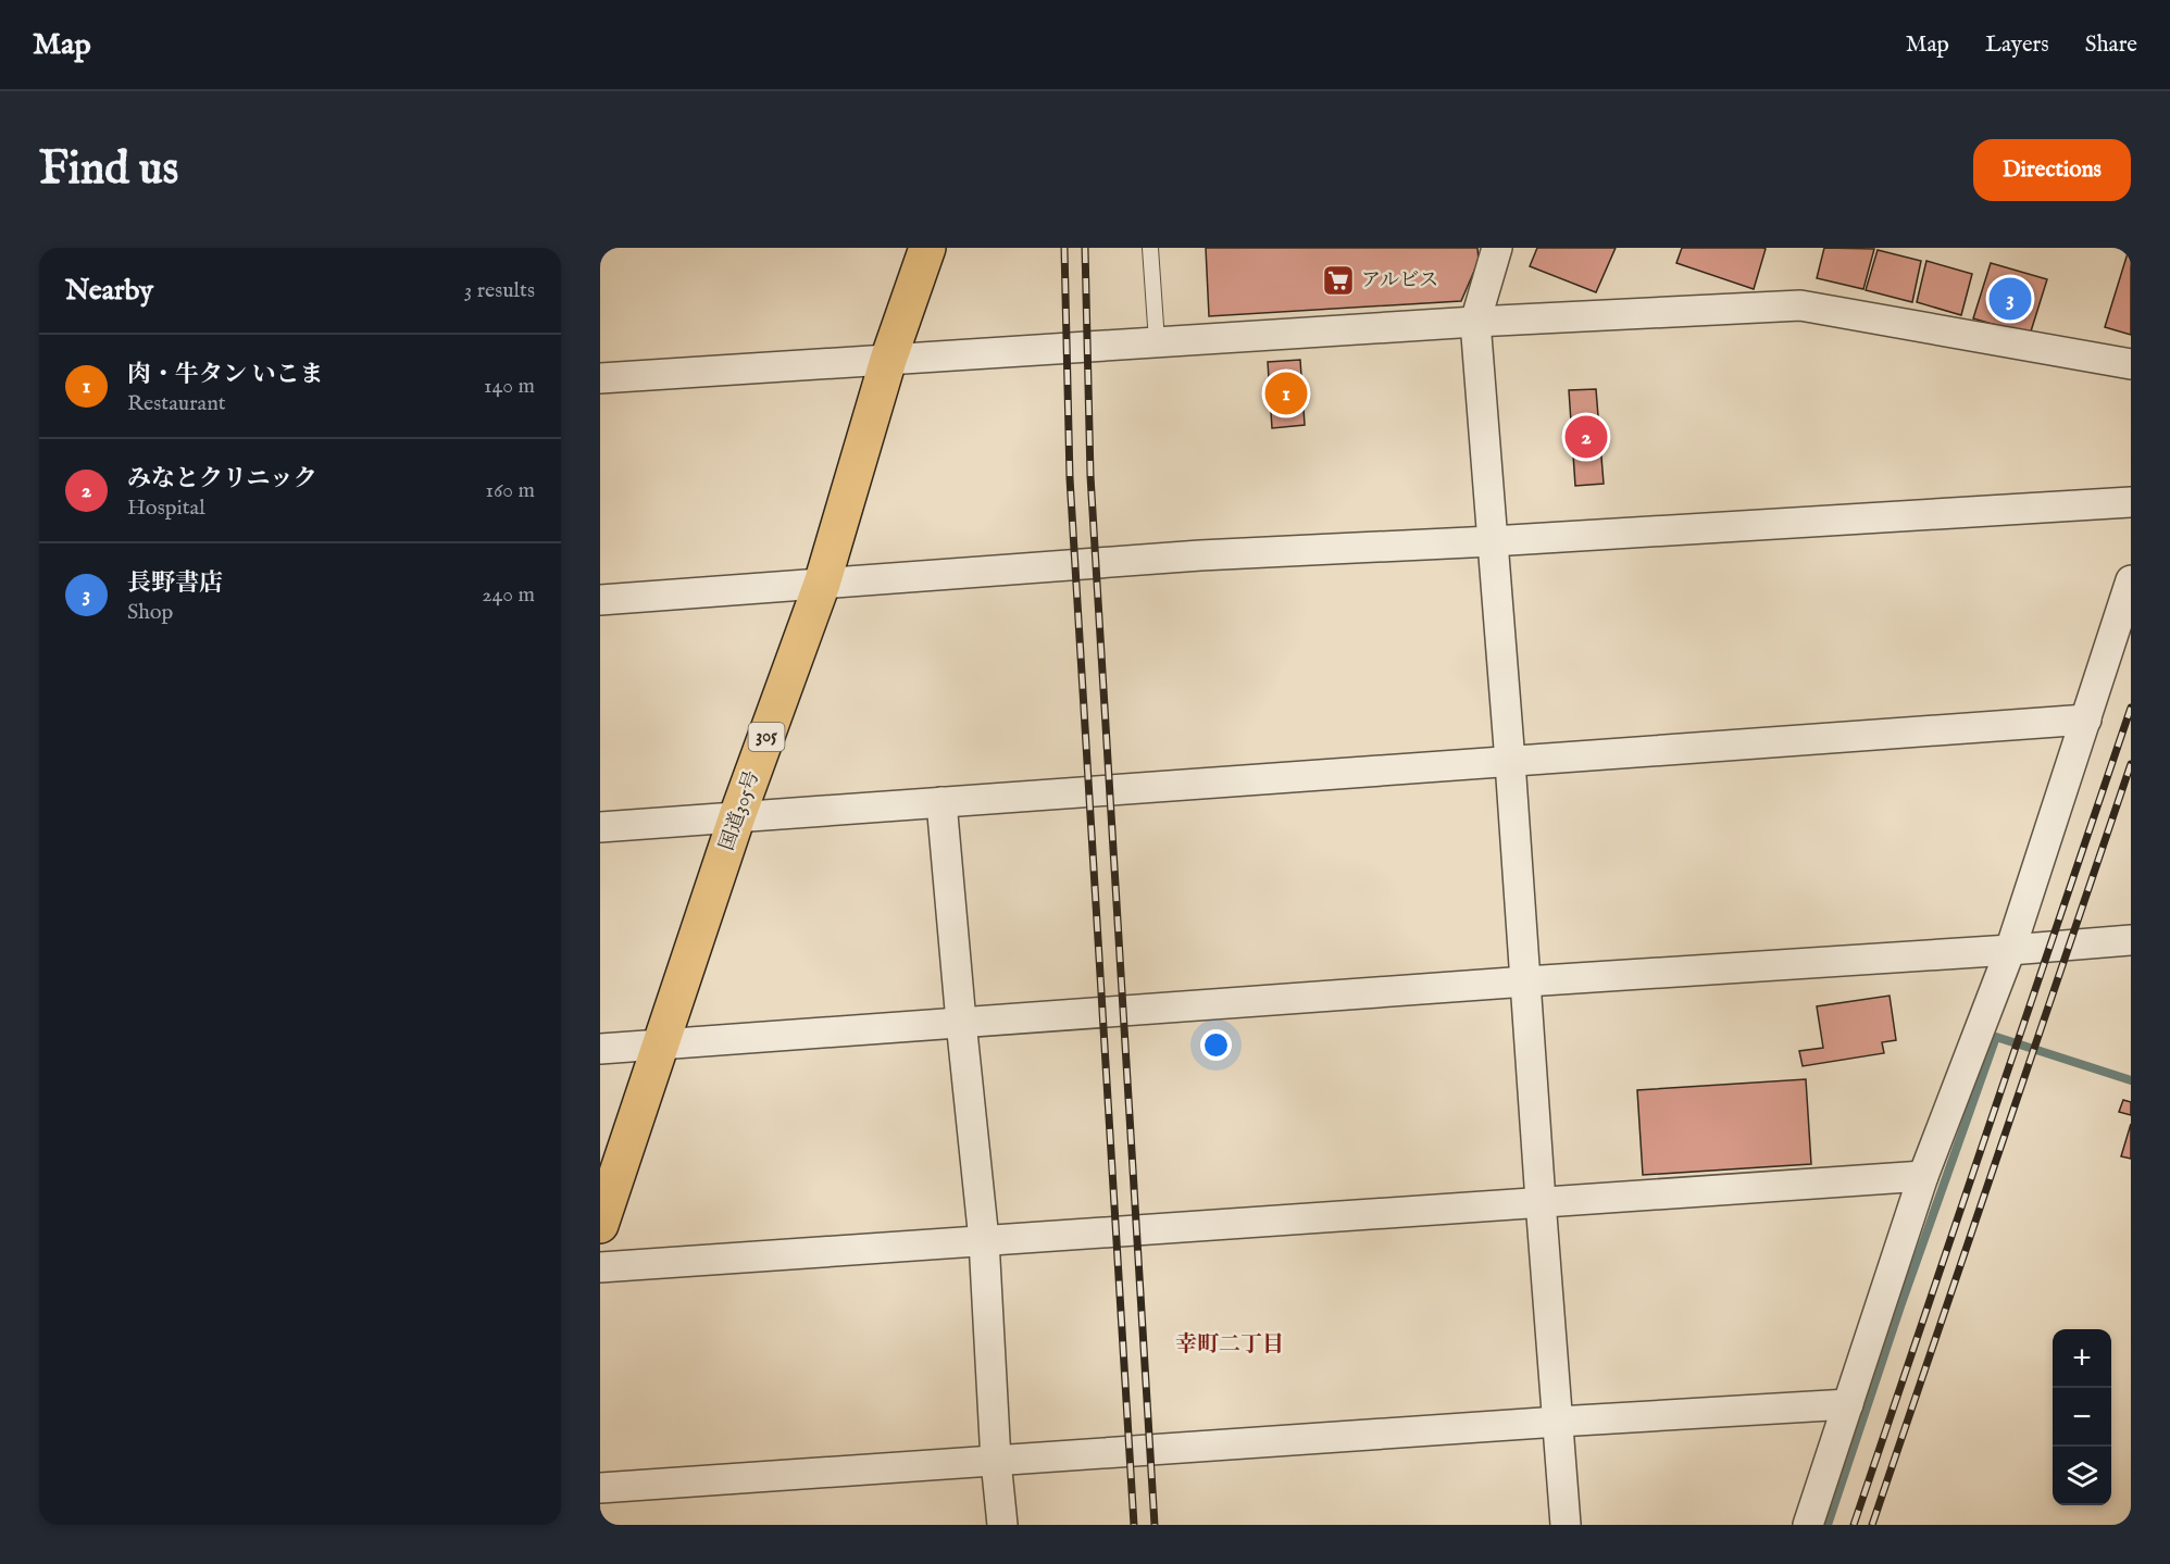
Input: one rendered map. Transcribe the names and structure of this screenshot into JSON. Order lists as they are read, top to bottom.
{
  "streets": {
    "highway": ["305", "国道305号"]
  },
  "districts": ["幸町二丁目"],
  "places": {
    "supermarket": ["アルビス"]
  },
  "page": {
    "header": "Map",
    "nav": ["Map", "Layers", "Share"],
    "buttons": "Directions",
    "title": "Find us",
    "heading": ["Nearby", "3 results"],
    "pins": ["3", "1", "2"],
    "list": [
      {
        "mark": "1",
        "name": "肉・牛タン いこま",
        "note": "Restaurant",
        "value": "140 m"
      },
      {
        "mark": "2",
        "name": "みなとクリニック",
        "note": "Hospital",
        "value": "160 m"
      },
      {
        "mark": "3",
        "name": "長野書店",
        "note": "Shop",
        "value": "240 m"
      }
    ],
    "map_buttons": ["+", "−"]
  }
}
